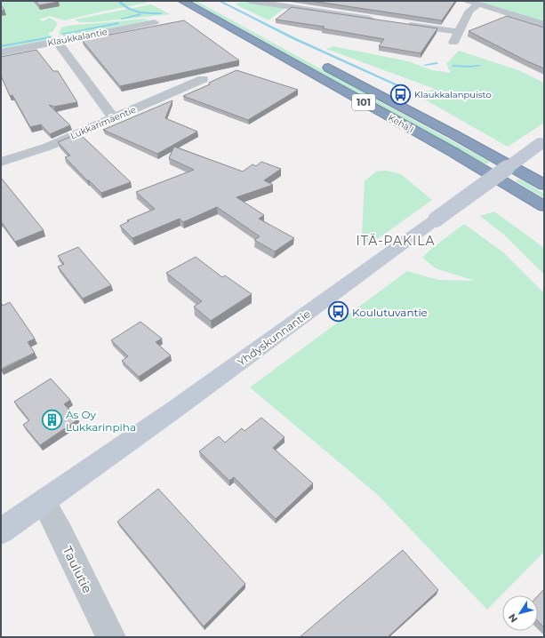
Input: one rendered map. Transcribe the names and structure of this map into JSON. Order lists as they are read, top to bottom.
{
  "streets": {
    "highway": ["101", "Kehä I"],
    "main road": ["Yhdyskunnantie"],
    "street": ["Klaukkalantie", "Lukkarimäentie", "Taulutie"]
  },
  "crossings": [
    ["Yhdyskunnantie", "Taulutie"]
  ],
  "districts": ["ITÄ-PAKILA"],
  "places": {
    "bus stop": ["Klaukkalanpuisto", "Koulutuvantie"],
    "building": ["As Oy Lukkarinpiha"]
  },
  "north": "bottom left"
}
